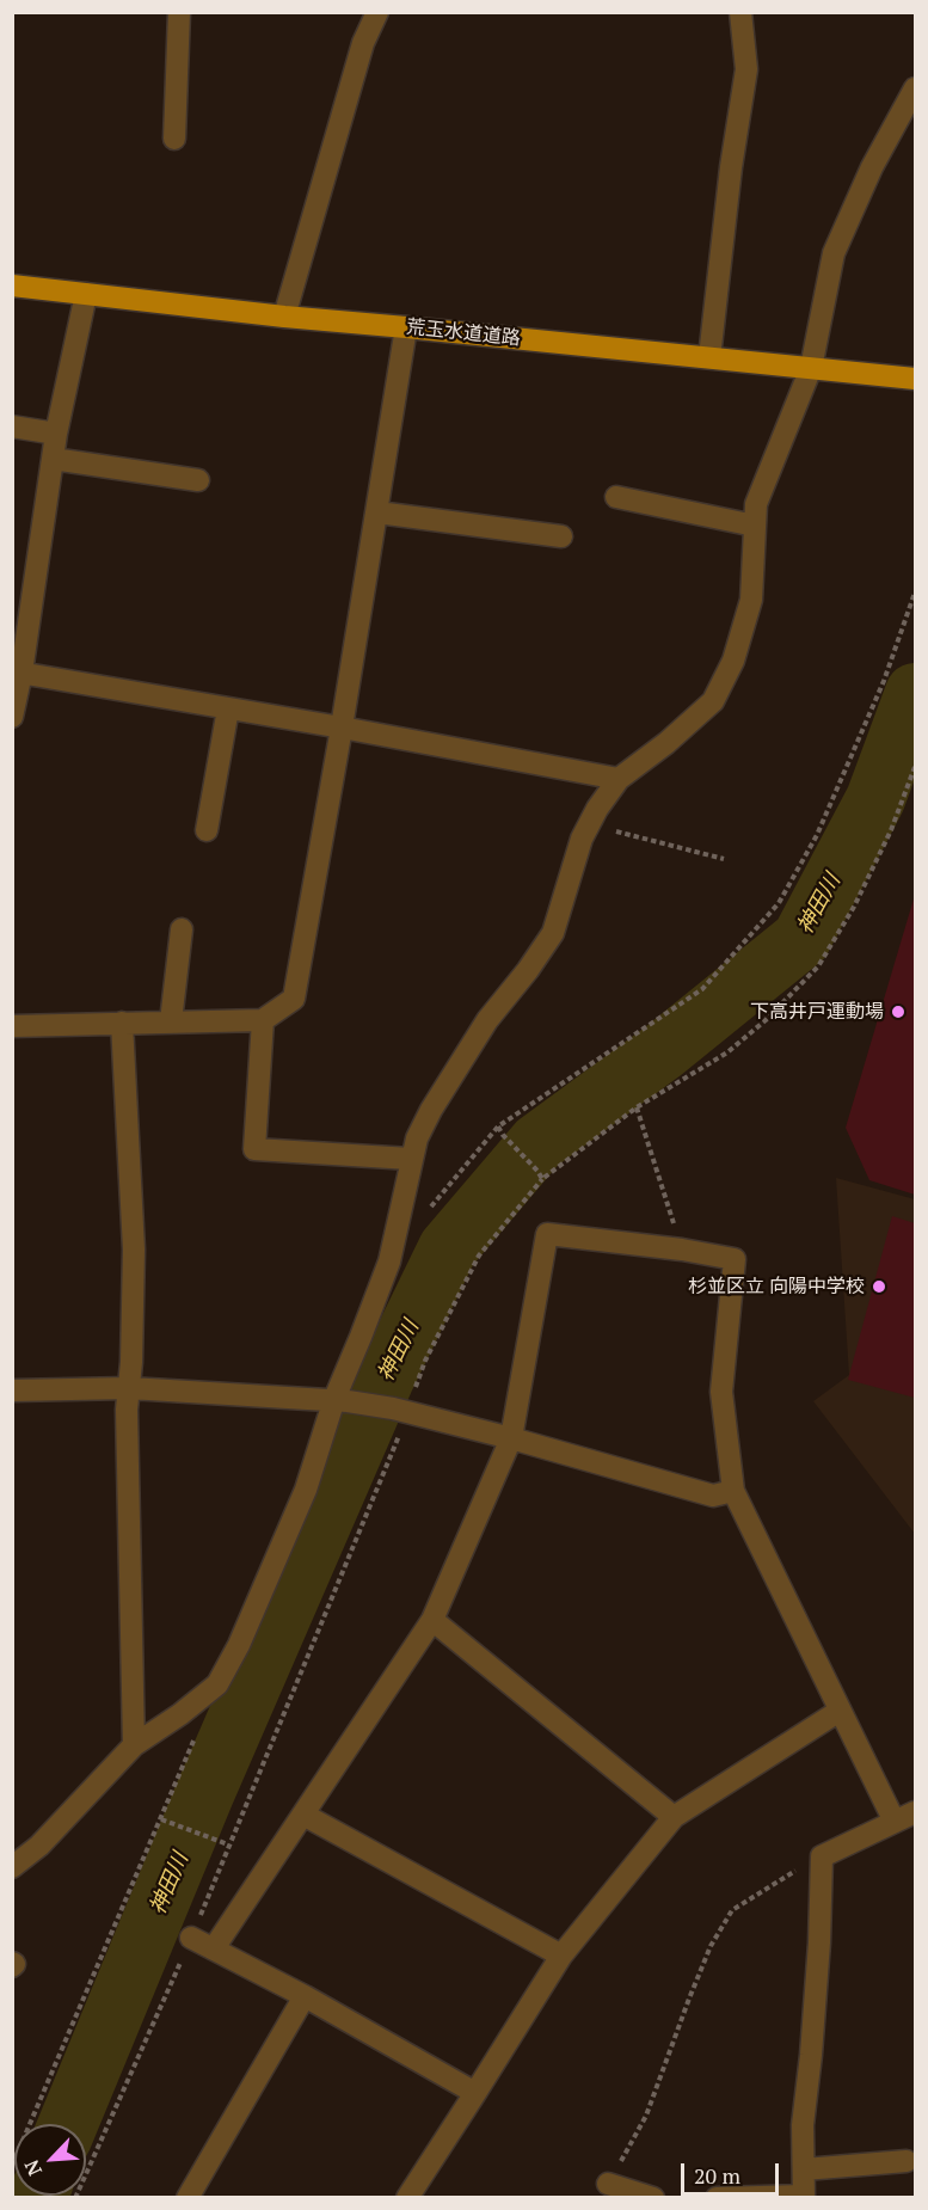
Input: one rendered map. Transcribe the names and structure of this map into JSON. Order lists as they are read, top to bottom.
{
  "streets": {
    "main road": ["荒玉水道道路"]
  },
  "water": ["神田川"],
  "places": ["下高井戸運動場", "杉並区立 向陽中学校"],
  "scale_bar": "20 m",
  "north": "bottom left"
}
